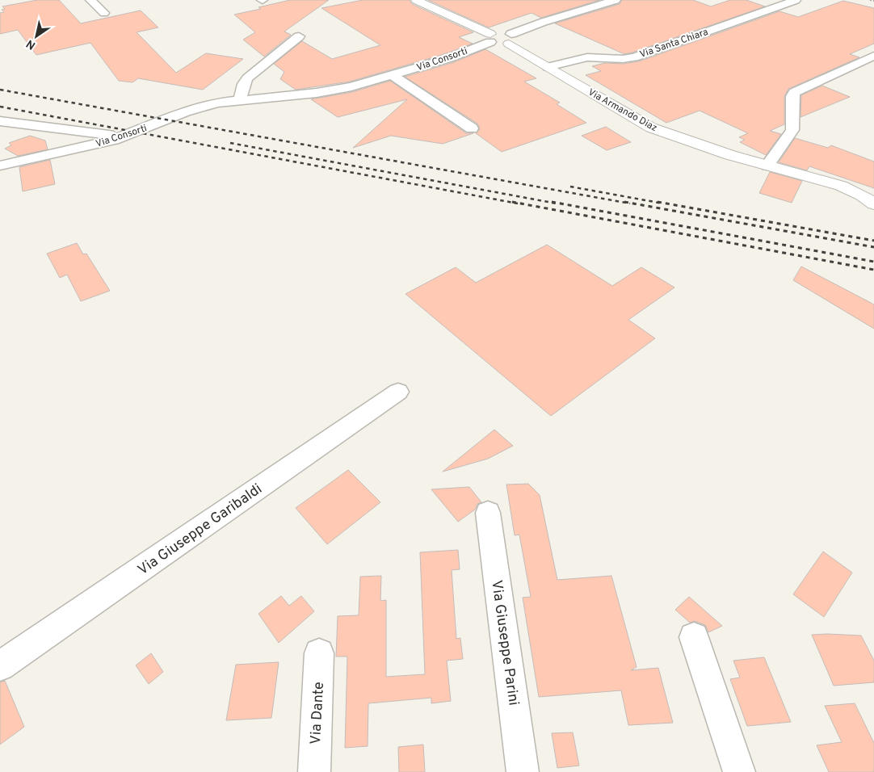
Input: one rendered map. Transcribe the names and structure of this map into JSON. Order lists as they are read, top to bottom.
{
  "streets": {
    "street": [
      "Via Santa Chiara",
      "Via Consorti",
      "Via Armando Diaz",
      "Via Giuseppe Garibaldi",
      "Via Giuseppe Parini",
      "Via Dante"
    ]
  },
  "crossings": [
    ["Via Santa Chiara", "Via Armando Diaz"]
  ],
  "north": "bottom left"
}
